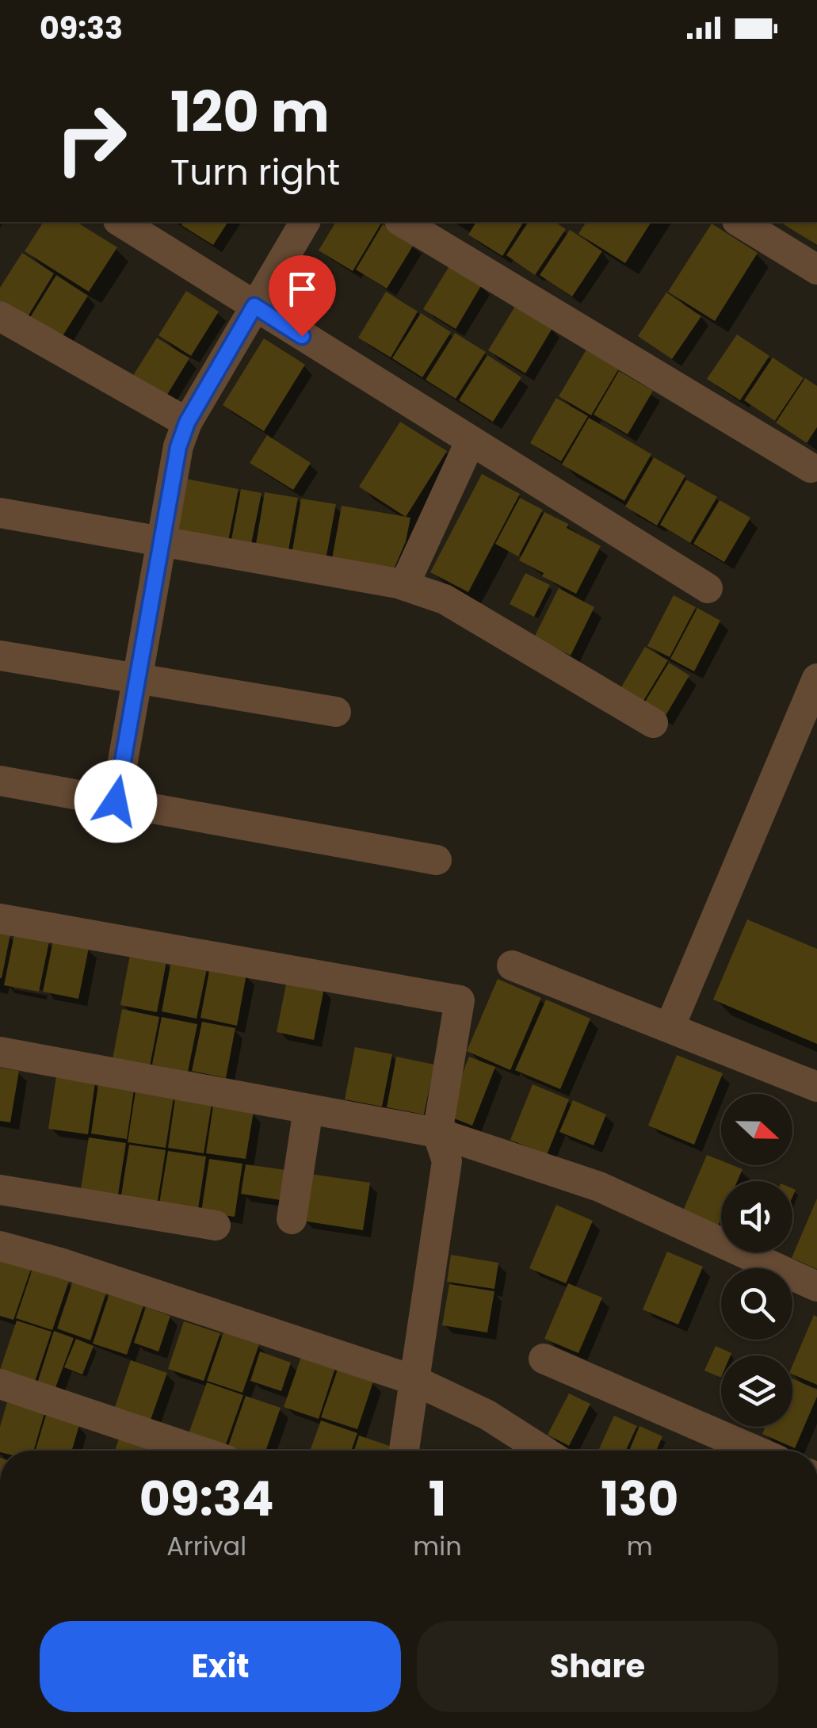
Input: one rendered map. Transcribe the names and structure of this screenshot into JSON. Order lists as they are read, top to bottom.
{
  "north": "right",
  "page": {
    "status": "09:33",
    "turn": ["120 m", "Turn right"],
    "eta": [
      "09:34",
      "Arrival",
      "1",
      "min",
      "130",
      "m"
    ],
    "buttons": ["Exit", "Share"]
  }
}
